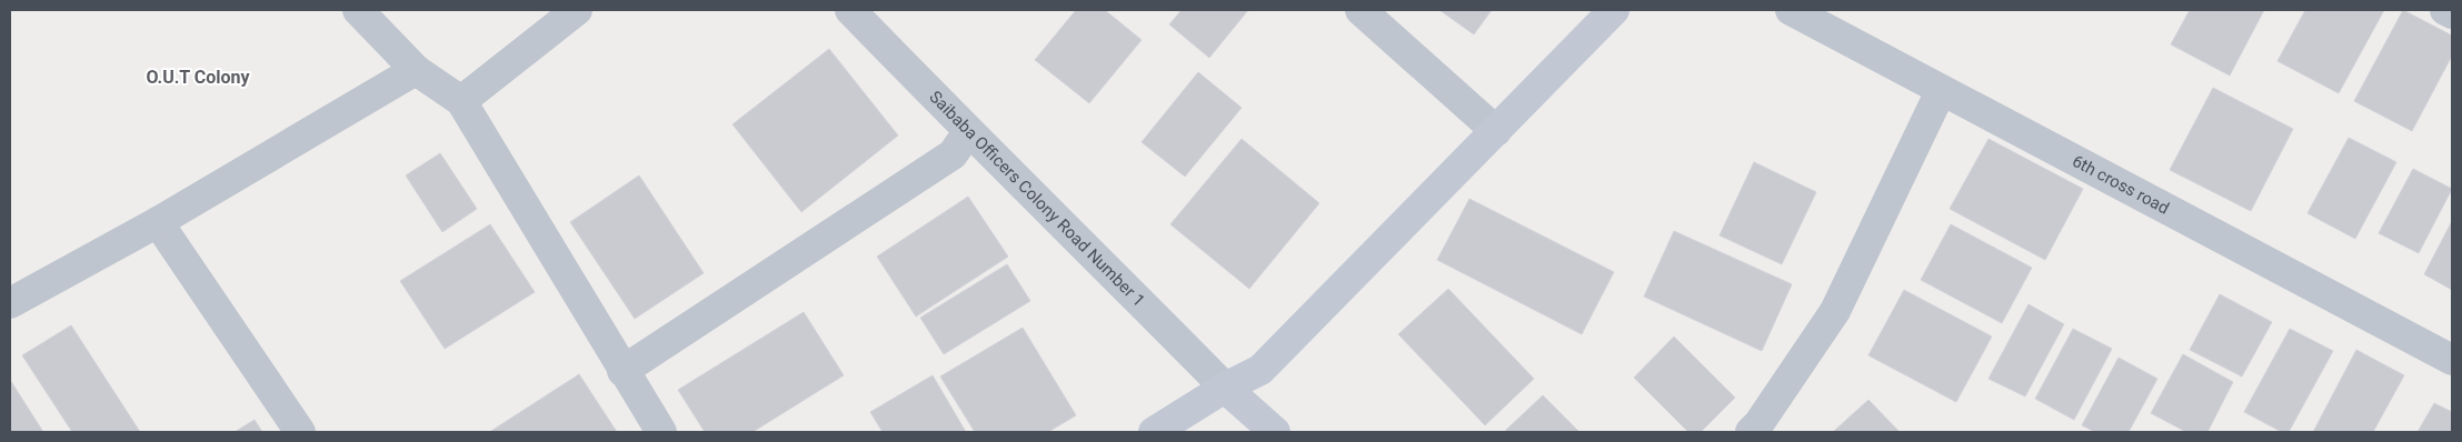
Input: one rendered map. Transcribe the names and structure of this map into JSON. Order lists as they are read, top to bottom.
{
  "streets": {
    "street": ["6th cross road", "Saibaba Officers Colony Road Number 1"]
  },
  "districts": ["O.U.T Colony"]
}
